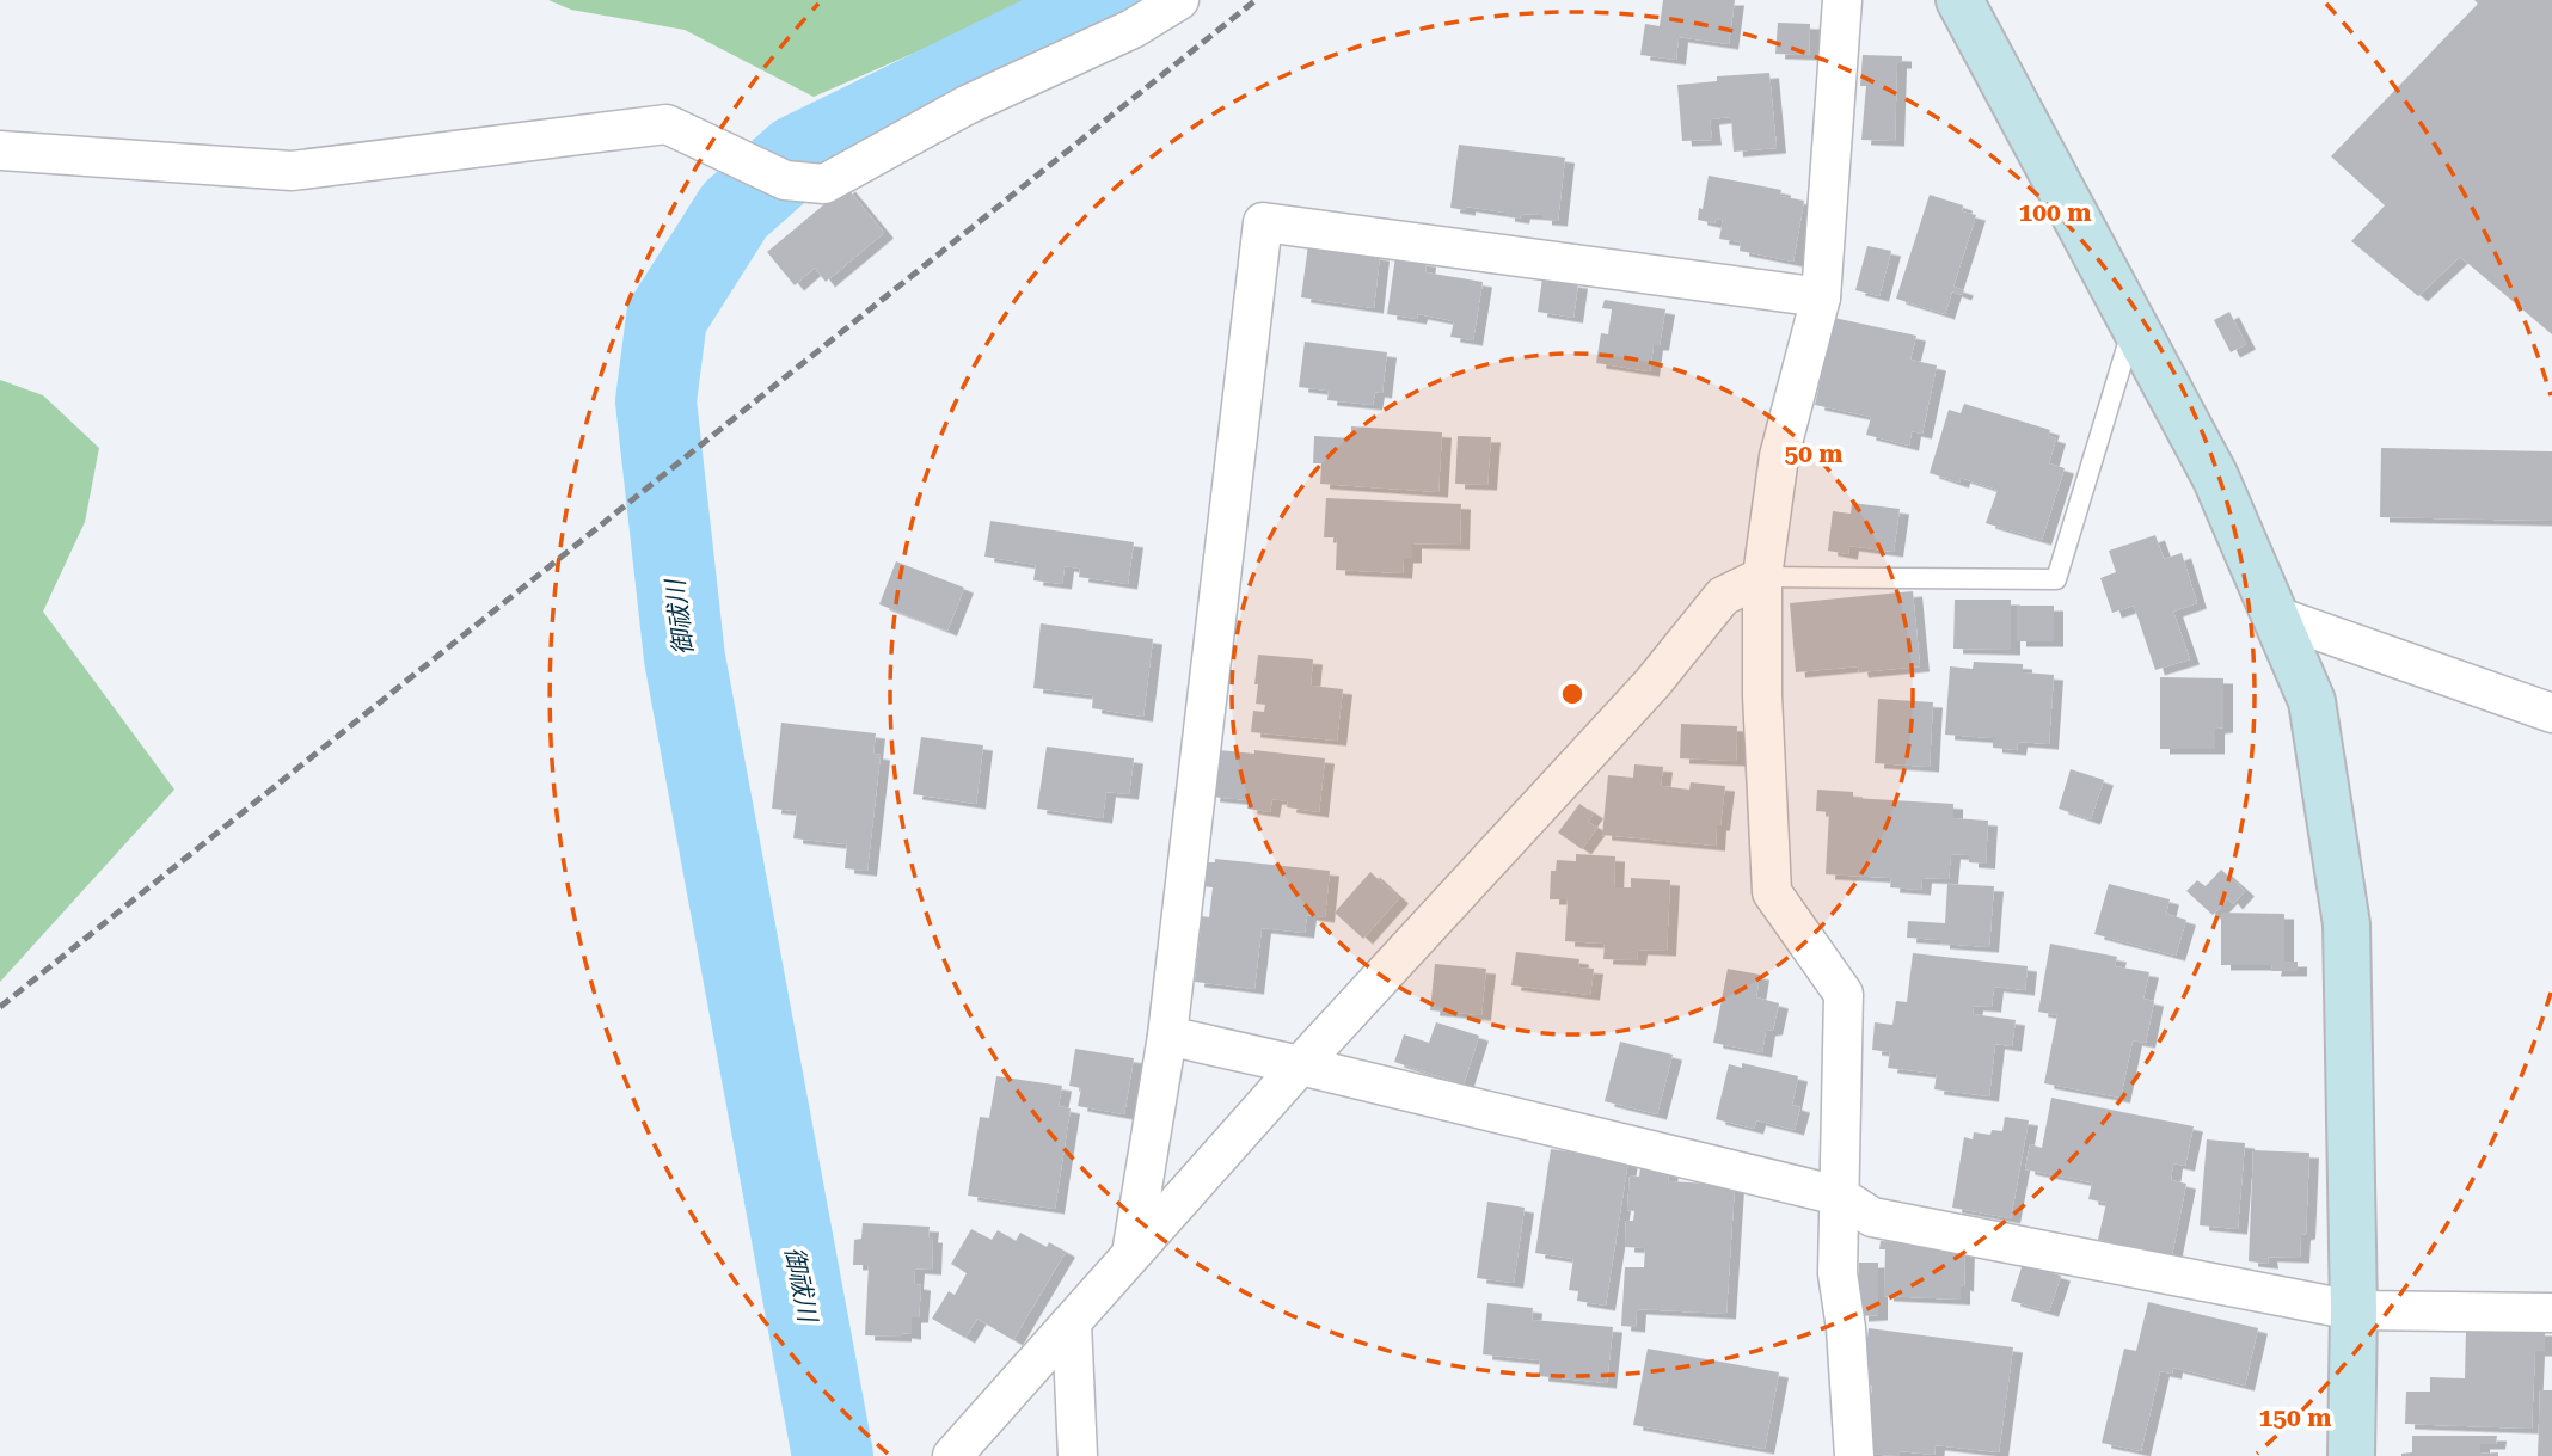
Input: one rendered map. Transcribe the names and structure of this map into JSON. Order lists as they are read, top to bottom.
{
  "water": ["御祓川"],
  "rings": ["100 m", "50 m", "150 m"]
}
